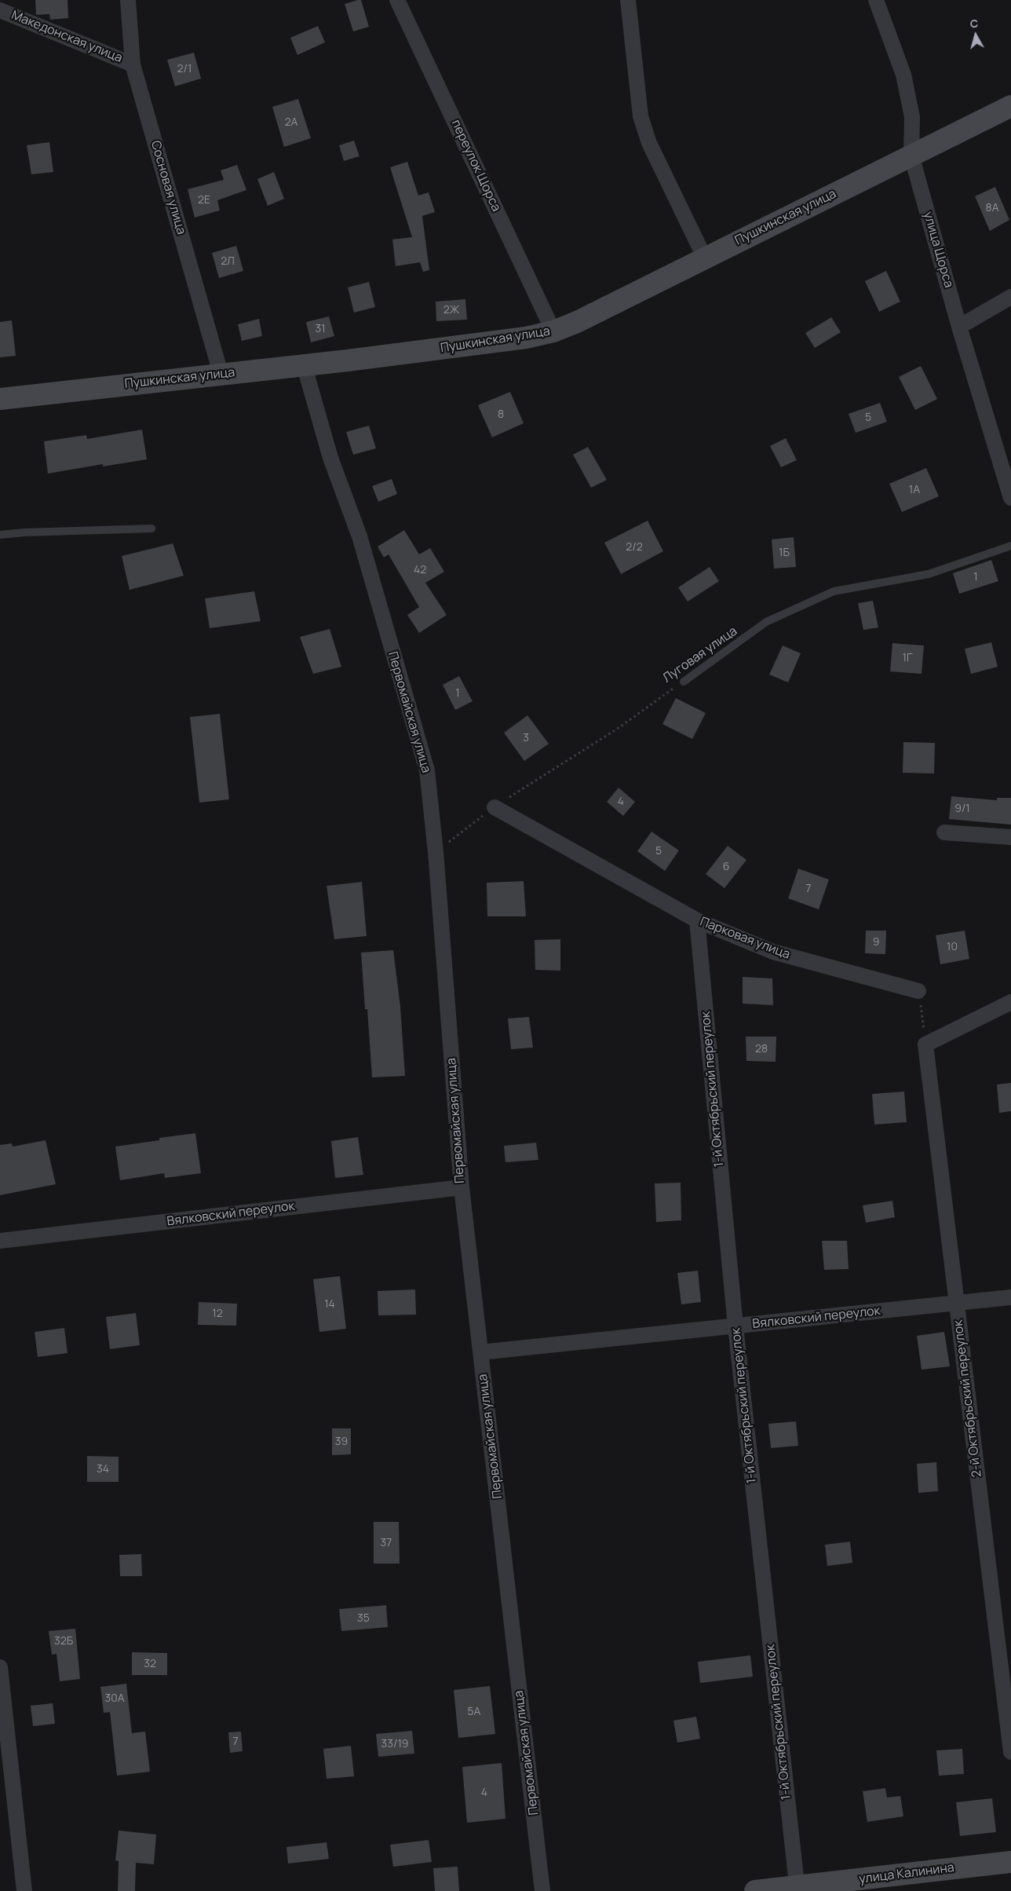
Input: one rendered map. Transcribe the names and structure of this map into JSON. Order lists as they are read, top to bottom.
{
  "streets": {
    "street": [
      "Македонская улица",
      "переулок Щорса",
      "Сосновая улица",
      "Пушкинская улица",
      "улица Щорса",
      "Первомайская улица",
      "Парковая улица",
      "1-й Октябрьский переулок",
      "Вялковский переулок",
      "2-й Октябрьский переулок",
      "улица Калинина"
    ],
    "lane": ["Луговая улица"]
  },
  "crossings": [
    ["Македонская улица", "Сосновая улица"],
    ["переулок Щорса", "Пушкинская улица"],
    ["Сосновая улица", "Пушкинская улица"],
    ["Пушкинская улица", "улица Щорса"],
    ["Пушкинская улица", "Первомайская улица"],
    ["Луговая улица", "Первомайская улица"],
    ["Луговая улица", "Парковая улица"],
    ["Первомайская улица", "Вялковский переулок"],
    ["Парковая улица", "1-й Октябрьский переулок"],
    ["1-й Октябрьский переулок", "Вялковский переулок"],
    ["1-й Октябрьский переулок", "улица Калинина"],
    ["Вялковский переулок", "2-й Октябрьский переулок"]
  ],
  "house_numbers": [
    "2/1",
    "2А",
    "2Е",
    "8А",
    "2Л",
    "2Ж",
    "31",
    "8",
    "5",
    "1А",
    "2/2",
    "1Б",
    "42",
    "1",
    "1Г",
    "1",
    "3",
    "4",
    "9/1",
    "5",
    "6",
    "7",
    "9",
    "10",
    "28",
    "14",
    "12",
    "39",
    "34",
    "37",
    "35",
    "32Б",
    "32",
    "30А",
    "5А",
    "7",
    "33/19",
    "4"
  ],
  "north": "top"
}
